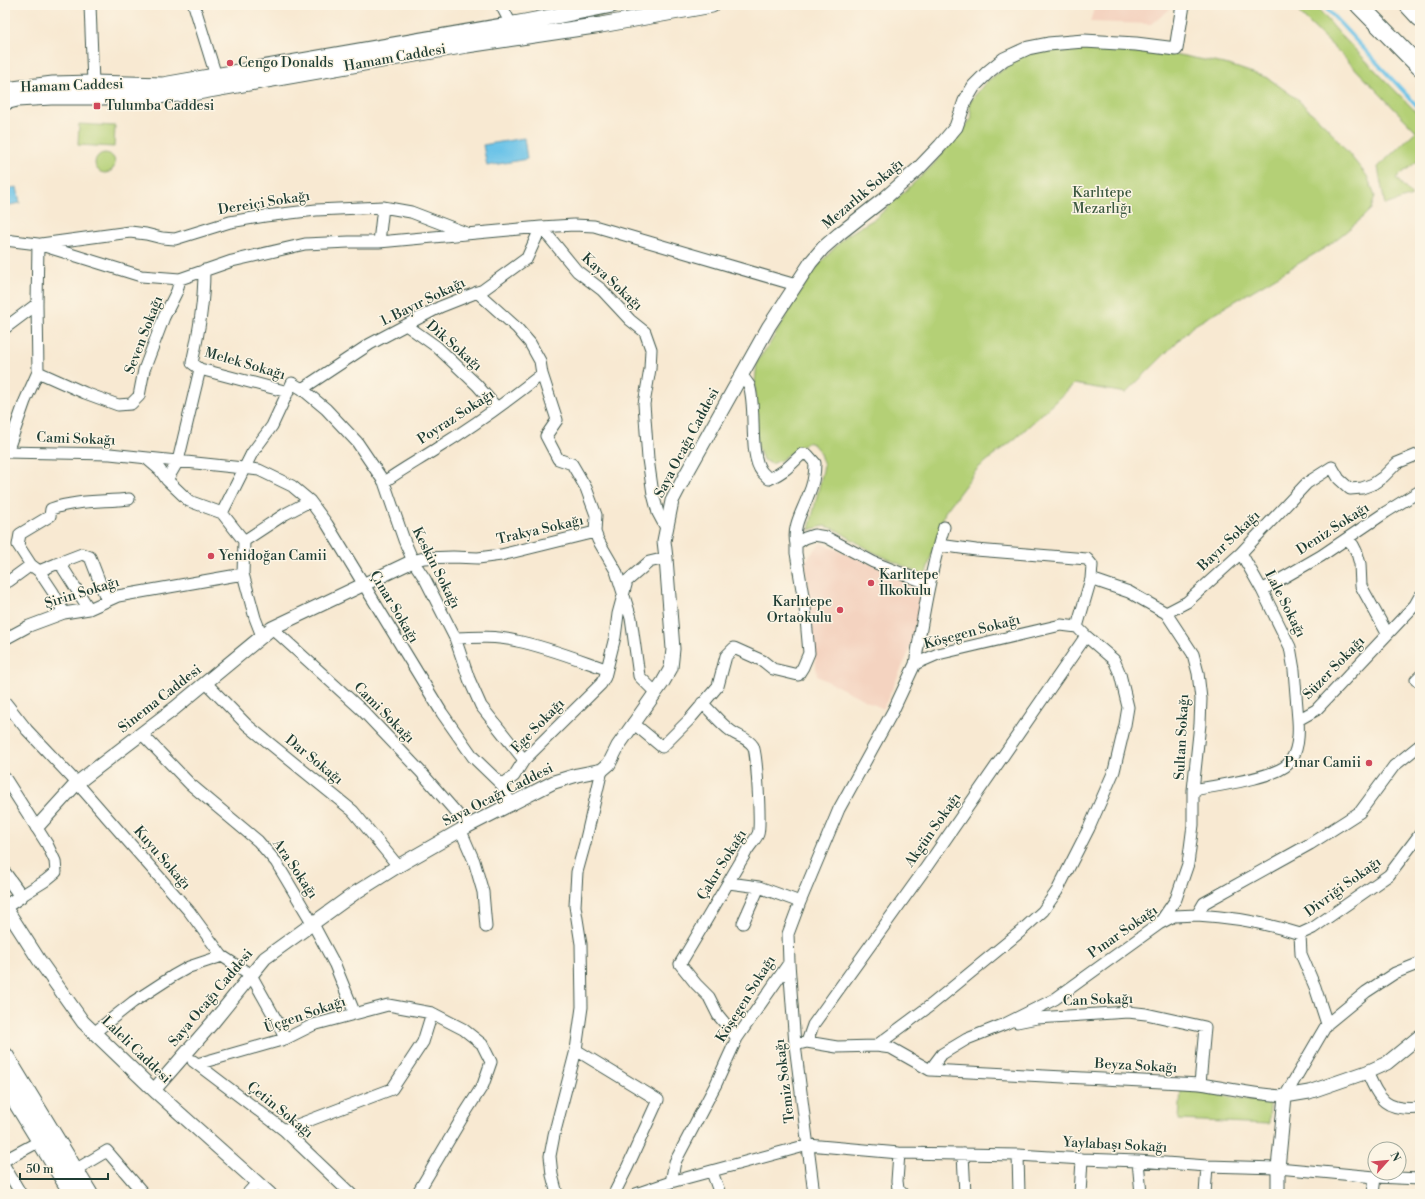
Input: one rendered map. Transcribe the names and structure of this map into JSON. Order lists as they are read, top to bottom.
{
  "streets": {
    "main road": ["Hamam Caddesi"],
    "street": [
      "Mezarlık Sokağı",
      "Dereiçi Sokağı",
      "Kaya Sokağı",
      "1. Bayır Sokağı",
      "Seven Sokağı",
      "Dik Sokağı",
      "Melek Sokağı",
      "Poyraz Sokağı",
      "Cami Sokağı",
      "Saya Ocağı Caddesi",
      "Deniz Sokağı",
      "Trakya Sokağı",
      "Bayır Sokağı",
      "Keskin Sokağı",
      "Şirin Sokağı",
      "Lale Sokağı",
      "Çınar Sokağı",
      "Köşegen Sokağı",
      "Süzer Sokağı",
      "Sinema Caddesi",
      "Ege Sokağı",
      "Sultan Sokağı",
      "Dar Sokağı",
      "Akgün Sokağı",
      "Kuyu Sokağı",
      "Çakır Sokağı",
      "Ara Sokağı",
      "Divriği Sokağı",
      "Pınar Sokağı",
      "Can Sokağı",
      "Üçgen Sokağı",
      "Laleli Caddesi",
      "Beyza Sokağı",
      "Temiz Sokağı",
      "Çetin Sokağı",
      "Yaylabaşı Sokağı"
    ]
  },
  "crossings": [
    ["Mezarlık Sokağı", "Saya Ocağı Caddesi"],
    ["Kaya Sokağı", "1. Bayır Sokağı"],
    ["Kaya Sokağı", "Saya Ocağı Caddesi"],
    ["1. Bayır Sokağı", "Dik Sokağı"],
    ["1. Bayır Sokağı", "Melek Sokağı"],
    ["1. Bayır Sokağı", "Keskin Sokağı"],
    ["Dik Sokağı", "Poyraz Sokağı"],
    ["Melek Sokağı", "Keskin Sokağı"],
    ["Poyraz Sokağı", "Keskin Sokağı"],
    ["Cami Sokağı", "Saya Ocağı Caddesi"],
    ["Cami Sokağı", "Şirin Sokağı"],
    ["Cami Sokağı", "Çınar Sokağı"],
    ["Cami Sokağı", "Sinema Caddesi"],
    ["Saya Ocağı Caddesi", "Trakya Sokağı"],
    ["Saya Ocağı Caddesi", "Ege Sokağı"],
    ["Saya Ocağı Caddesi", "Dar Sokağı"],
    ["Saya Ocağı Caddesi", "Kuyu Sokağı"],
    ["Saya Ocağı Caddesi", "Ara Sokağı"],
    ["Saya Ocağı Caddesi", "Laleli Caddesi"],
    ["Saya Ocağı Caddesi", "Çetin Sokağı"],
    ["Deniz Sokağı", "Lale Sokağı"],
    ["Trakya Sokağı", "Keskin Sokağı"],
    ["Trakya Sokağı", "Sinema Caddesi"],
    ["Trakya Sokağı", "Ege Sokağı"],
    ["Bayır Sokağı", "Lale Sokağı"],
    ["Bayır Sokağı", "Sultan Sokağı"],
    ["Keskin Sokağı", "Sinema Caddesi"],
    ["Keskin Sokağı", "Ege Sokağı"],
    ["Lale Sokağı", "Süzer Sokağı"],
    ["Çınar Sokağı", "Sinema Caddesi"],
    ["Çınar Sokağı", "Ege Sokağı"],
    ["Köşegen Sokağı", "Çakır Sokağı"],
    ["Köşegen Sokağı", "Temiz Sokağı"],
    ["Sinema Caddesi", "Dar Sokağı"],
    ["Sinema Caddesi", "Kuyu Sokağı"],
    ["Sinema Caddesi", "Ara Sokağı"],
    ["Sultan Sokağı", "Pınar Sokağı"],
    ["Akgün Sokağı", "Beyza Sokağı"],
    ["Kuyu Sokağı", "Üçgen Sokağı"],
    ["Ara Sokağı", "Üçgen Sokağı"],
    ["Divriği Sokağı", "Pınar Sokağı"],
    ["Pınar Sokağı", "Can Sokağı"],
    ["Pınar Sokağı", "Beyza Sokağı"],
    ["Can Sokağı", "Beyza Sokağı"],
    ["Üçgen Sokağı", "Çetin Sokağı"],
    ["Beyza Sokağı", "Temiz Sokağı"],
    ["Temiz Sokağı", "Yaylabaşı Sokağı"]
  ],
  "parks": ["Karlıtepe Mezarlığı"],
  "places": {
    "other": [
      "Cengo Donalds",
      "Yenidoğan Camii",
      "Karlıtepe İlkokulu",
      "Karlıtepe Ortaokulu",
      "Pınar Camii"
    ],
    "transit": ["Tulumba Caddesi"]
  },
  "scale_bar": "50 m",
  "north": "top right"
}
